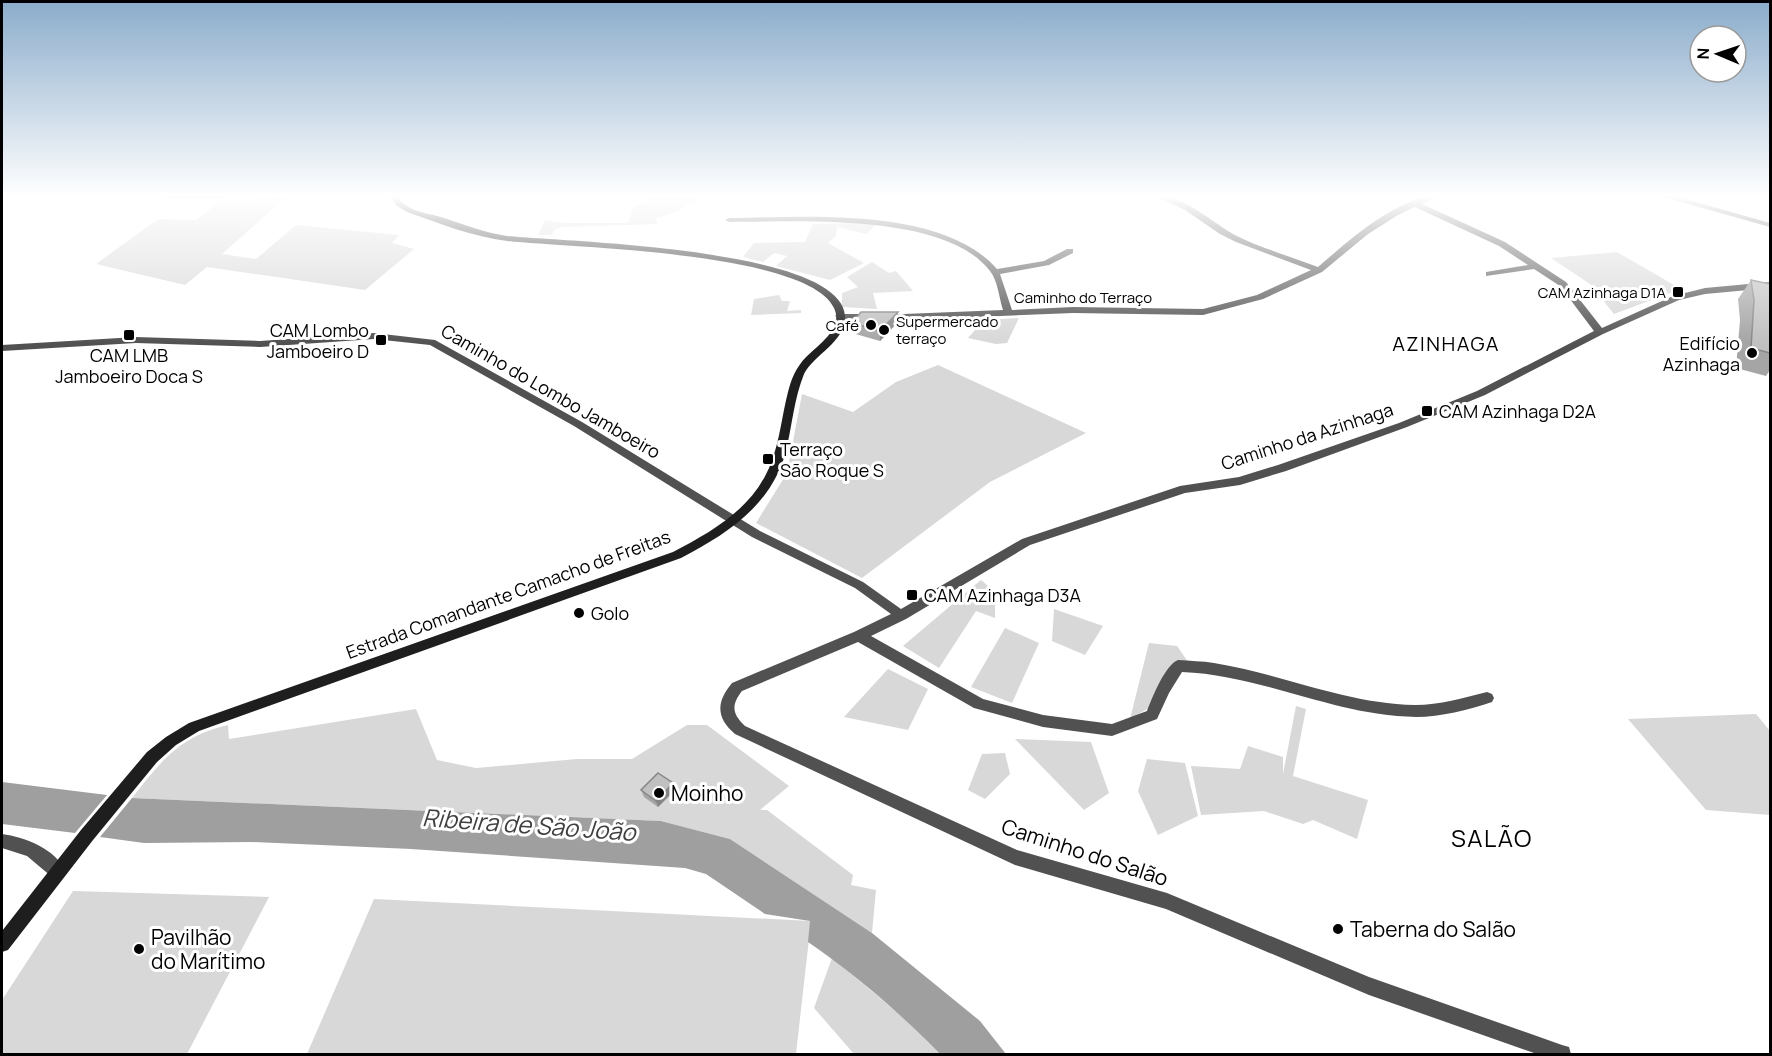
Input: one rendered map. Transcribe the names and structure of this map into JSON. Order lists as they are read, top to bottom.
{
  "streets": {
    "main road": ["Estrada Comandante Camacho de Freitas"],
    "street": [
      "Caminho do Terraço",
      "Caminho do Lombo Jamboeiro",
      "Caminho da Azinhaga",
      "Caminho do Salão"
    ]
  },
  "crossings": [
    ["Caminho do Terraço", "Estrada Comandante Camacho de Freitas"],
    ["Caminho do Lombo Jamboeiro", "Caminho da Azinhaga"],
    ["Caminho do Lombo Jamboeiro", "Estrada Comandante Camacho de Freitas"],
    ["Caminho da Azinhaga", "Caminho do Salão"]
  ],
  "districts": ["AZINHAGA", "SALÃO"],
  "water": ["Ribeira de São João"],
  "places": {
    "transit": [
      "CAM Azinhaga D1A",
      "CAM LMB Jamboeiro Doca S",
      "CAM Lombo Jamboeiro D",
      "CAM Azinhaga D2A",
      "Terraço São Roque S",
      "CAM Azinhaga D3A"
    ],
    "other": [
      "Café",
      "Supermercado terraço",
      "Edifício Azinhaga",
      "Golo",
      "Moinho",
      "Taberna do Salão",
      "Pavilhão do Marítimo"
    ]
  },
  "north": "left"
}
